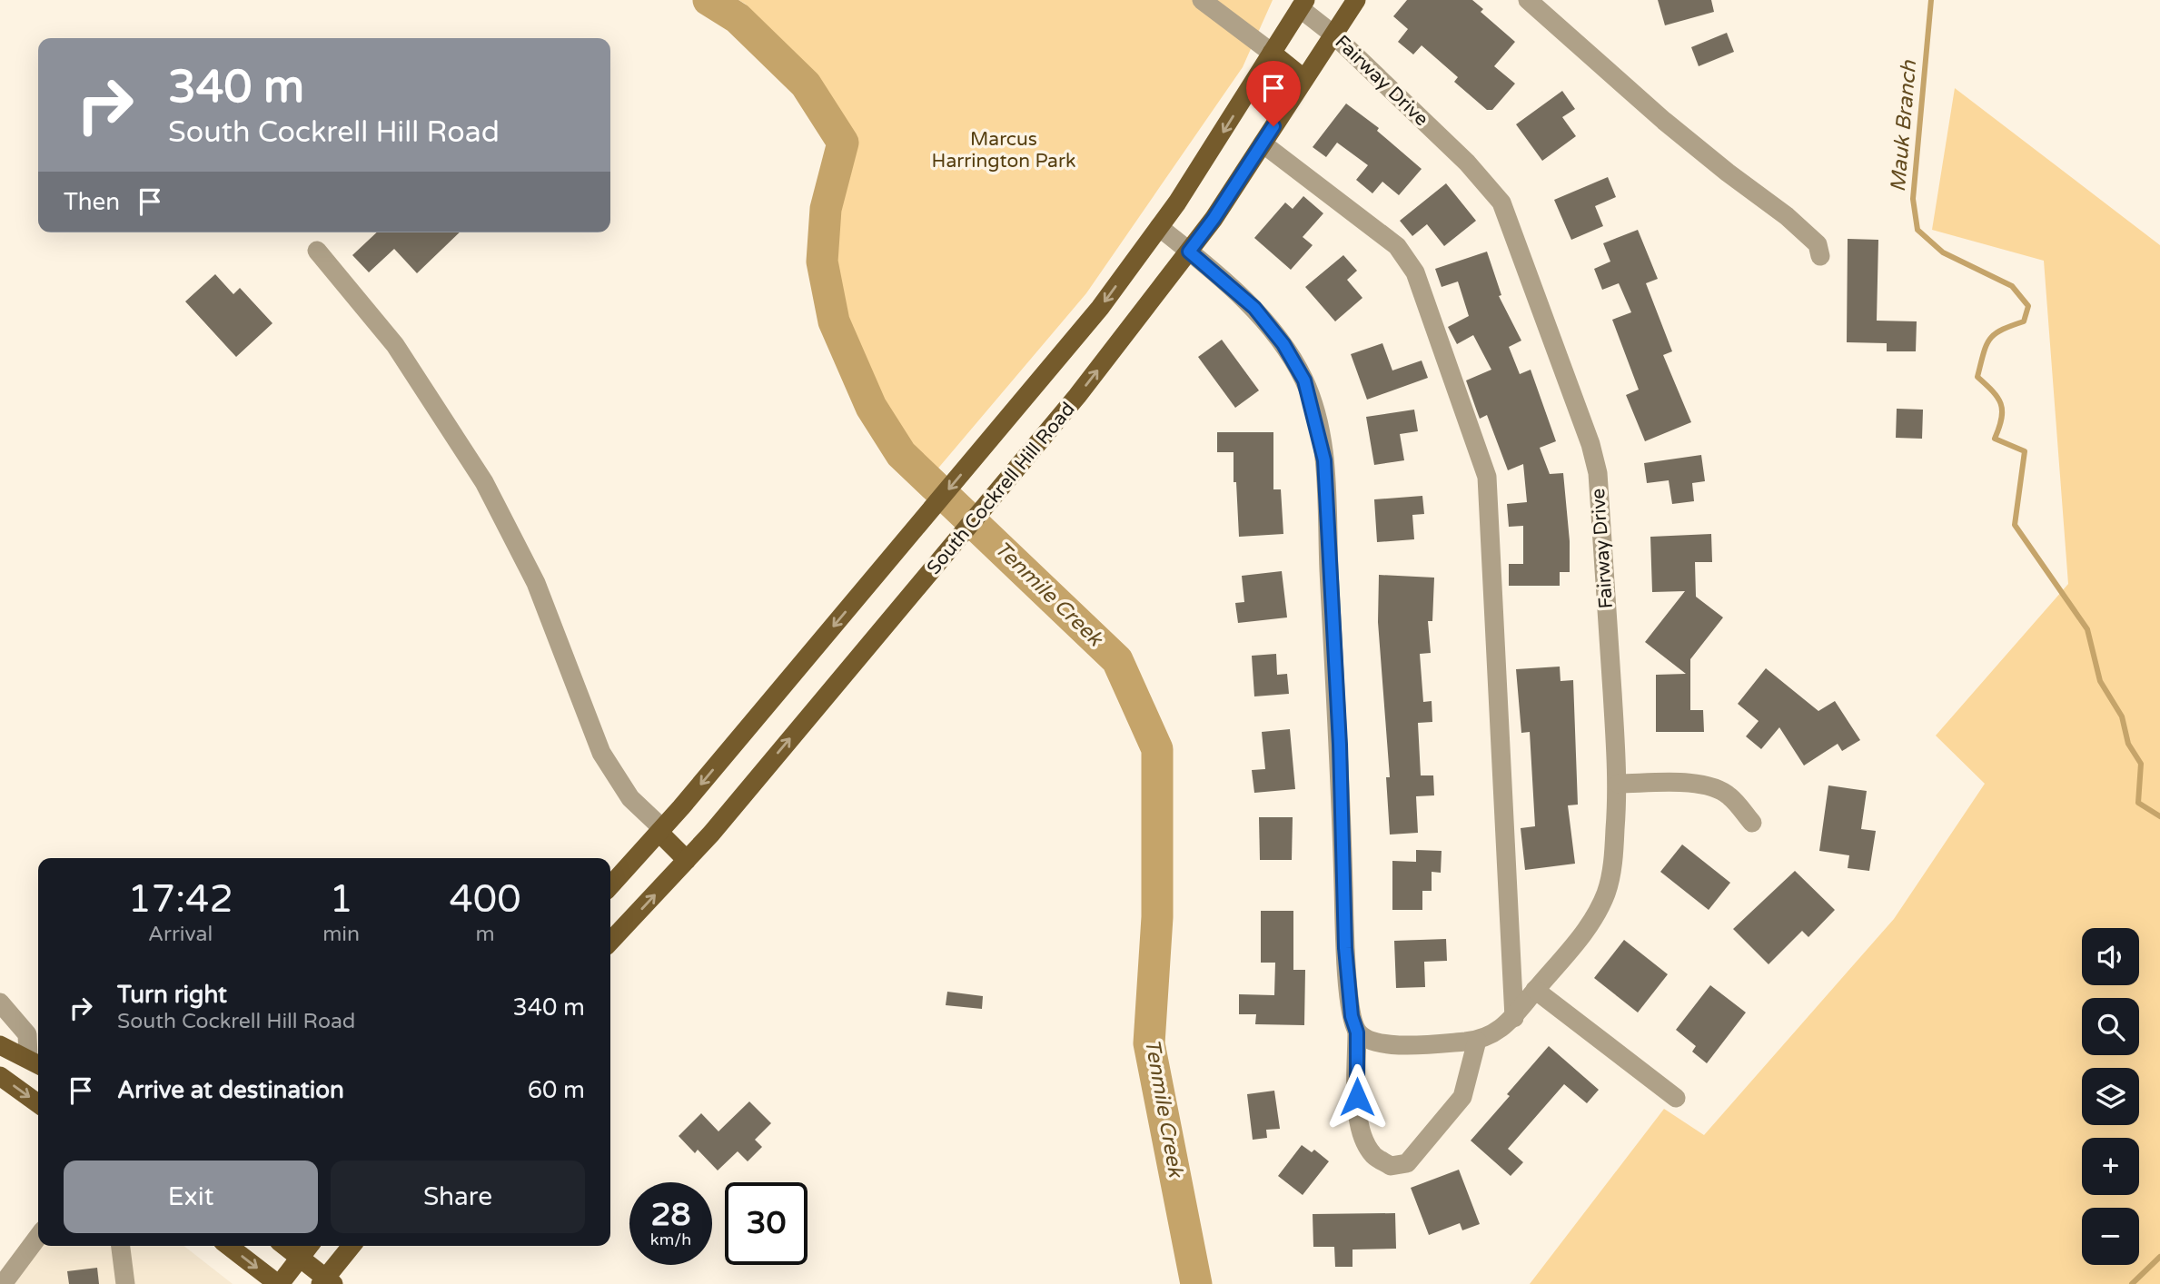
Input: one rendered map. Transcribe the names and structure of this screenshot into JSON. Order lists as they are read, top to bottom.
{
  "streets": {
    "main road": ["South Cockrell Hill Road"],
    "street": ["Fairway Drive"]
  },
  "crossings": [
    ["Fairway Drive", "South Cockrell Hill Road"]
  ],
  "water": ["Mauk Branch", "Tenmile Creek"],
  "parks": ["Marcus Harrington Park"],
  "page": {
    "turn": ["340 m", "South Cockrell Hill Road"],
    "then": "Then",
    "eta": [
      "17:42",
      "Arrival",
      "1",
      "min",
      "400",
      "m"
    ],
    "map_buttons": ["+", "−"],
    "list": [
      {
        "name": "Turn right",
        "note": "South Cockrell Hill Road",
        "value": "340 m"
      },
      {
        "name": "Arrive at destination",
        "value": "60 m"
      }
    ],
    "buttons": ["Exit", "Share"],
    "speed": "28 km/h",
    "limit": "30"
  }
}
